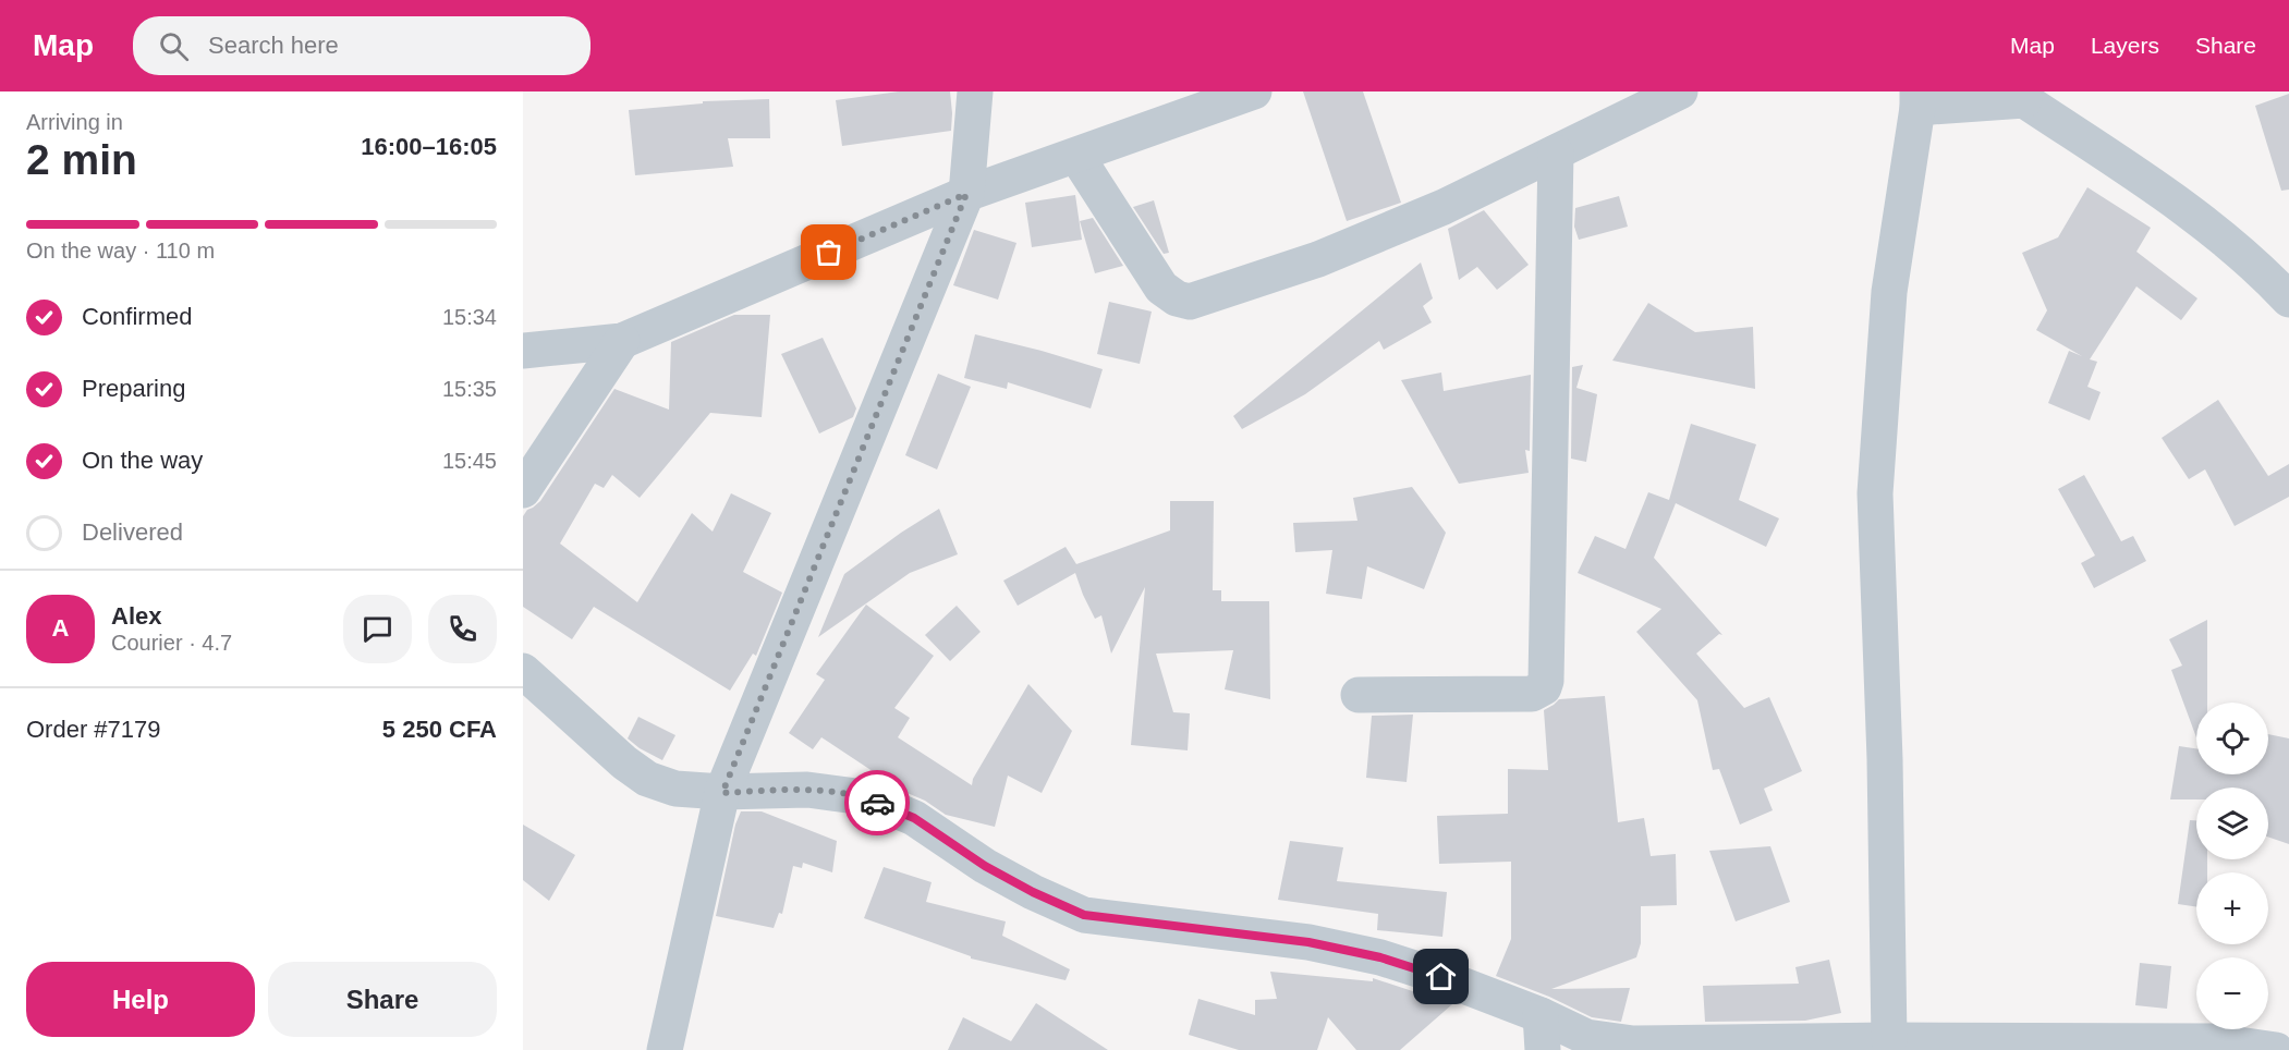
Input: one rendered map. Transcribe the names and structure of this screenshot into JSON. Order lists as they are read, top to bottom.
{
  "page": {
    "header": "Map",
    "search": "Search here",
    "nav": ["Map", "Layers", "Share"],
    "heading": ["2 min", "Arriving in", "16:00–16:05"],
    "panel": [
      "Alex",
      "Courier · 4.7",
      "Order #7179",
      "5 250 CFA"
    ],
    "bar": "On the way · 110 m",
    "list": [
      ["Confirmed", "15:34"],
      ["Preparing", "15:35"],
      ["On the way", "15:45"],
      "Delivered"
    ],
    "round": "A",
    "map_buttons": ["+", "−"],
    "buttons": ["Help", "Share"]
  }
}
